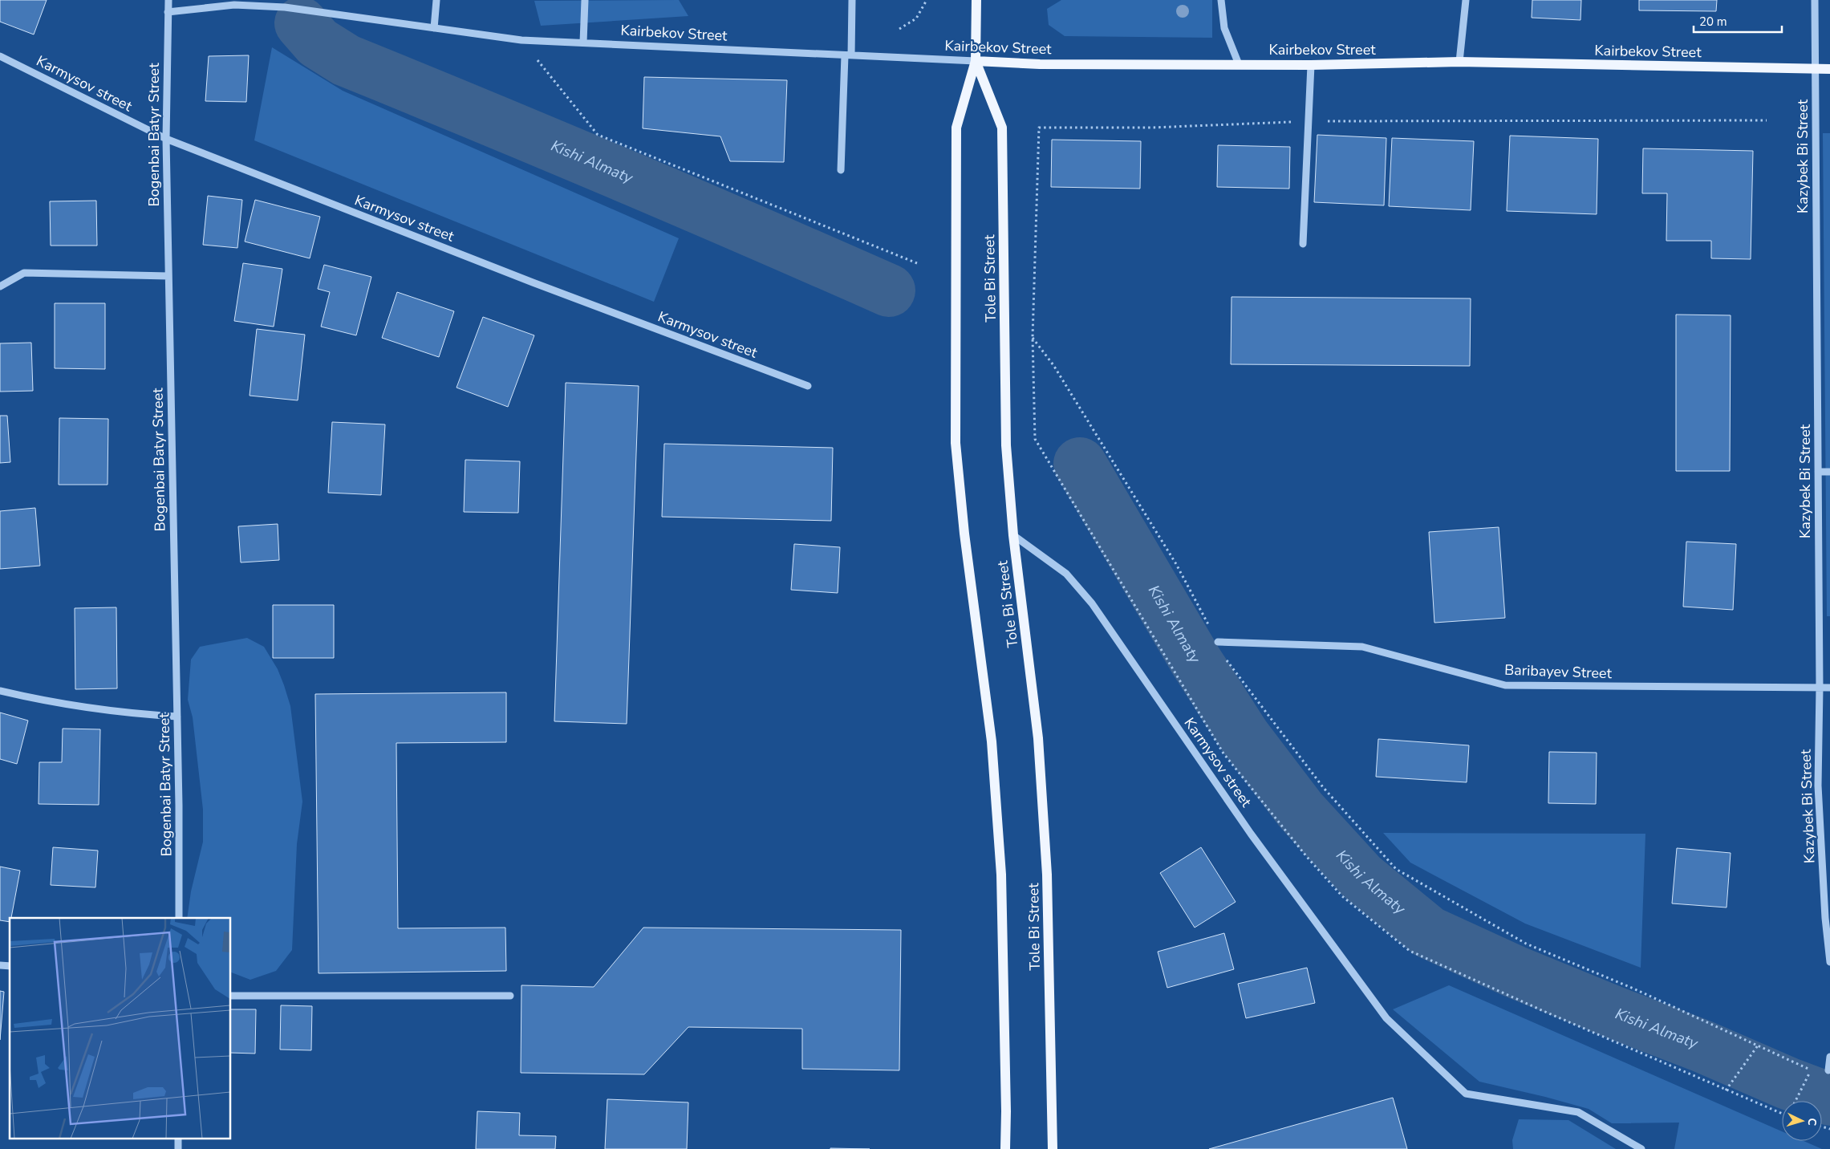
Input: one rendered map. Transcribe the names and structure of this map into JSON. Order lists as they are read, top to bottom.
{
  "streets": {
    "main road": ["Kairbekov Street", "Tole Bi Street"],
    "street": [
      "Karmysov street",
      "Bogenbai Batyr Street",
      "Kazybek Bi Street",
      "Baribayev Street"
    ]
  },
  "crossings": [
    ["Kairbekov Street", "Bogenbai Batyr Street"],
    ["Kairbekov Street", "Kazybek Bi Street"],
    ["Kairbekov Street", "Tole Bi Street"],
    ["Karmysov street", "Bogenbai Batyr Street"],
    ["Karmysov street", "Tole Bi Street"],
    ["Kazybek Bi Street", "Baribayev Street"]
  ],
  "water": ["Kіshі Almaty"],
  "scale_bar": "20 m",
  "north": "right"
}
